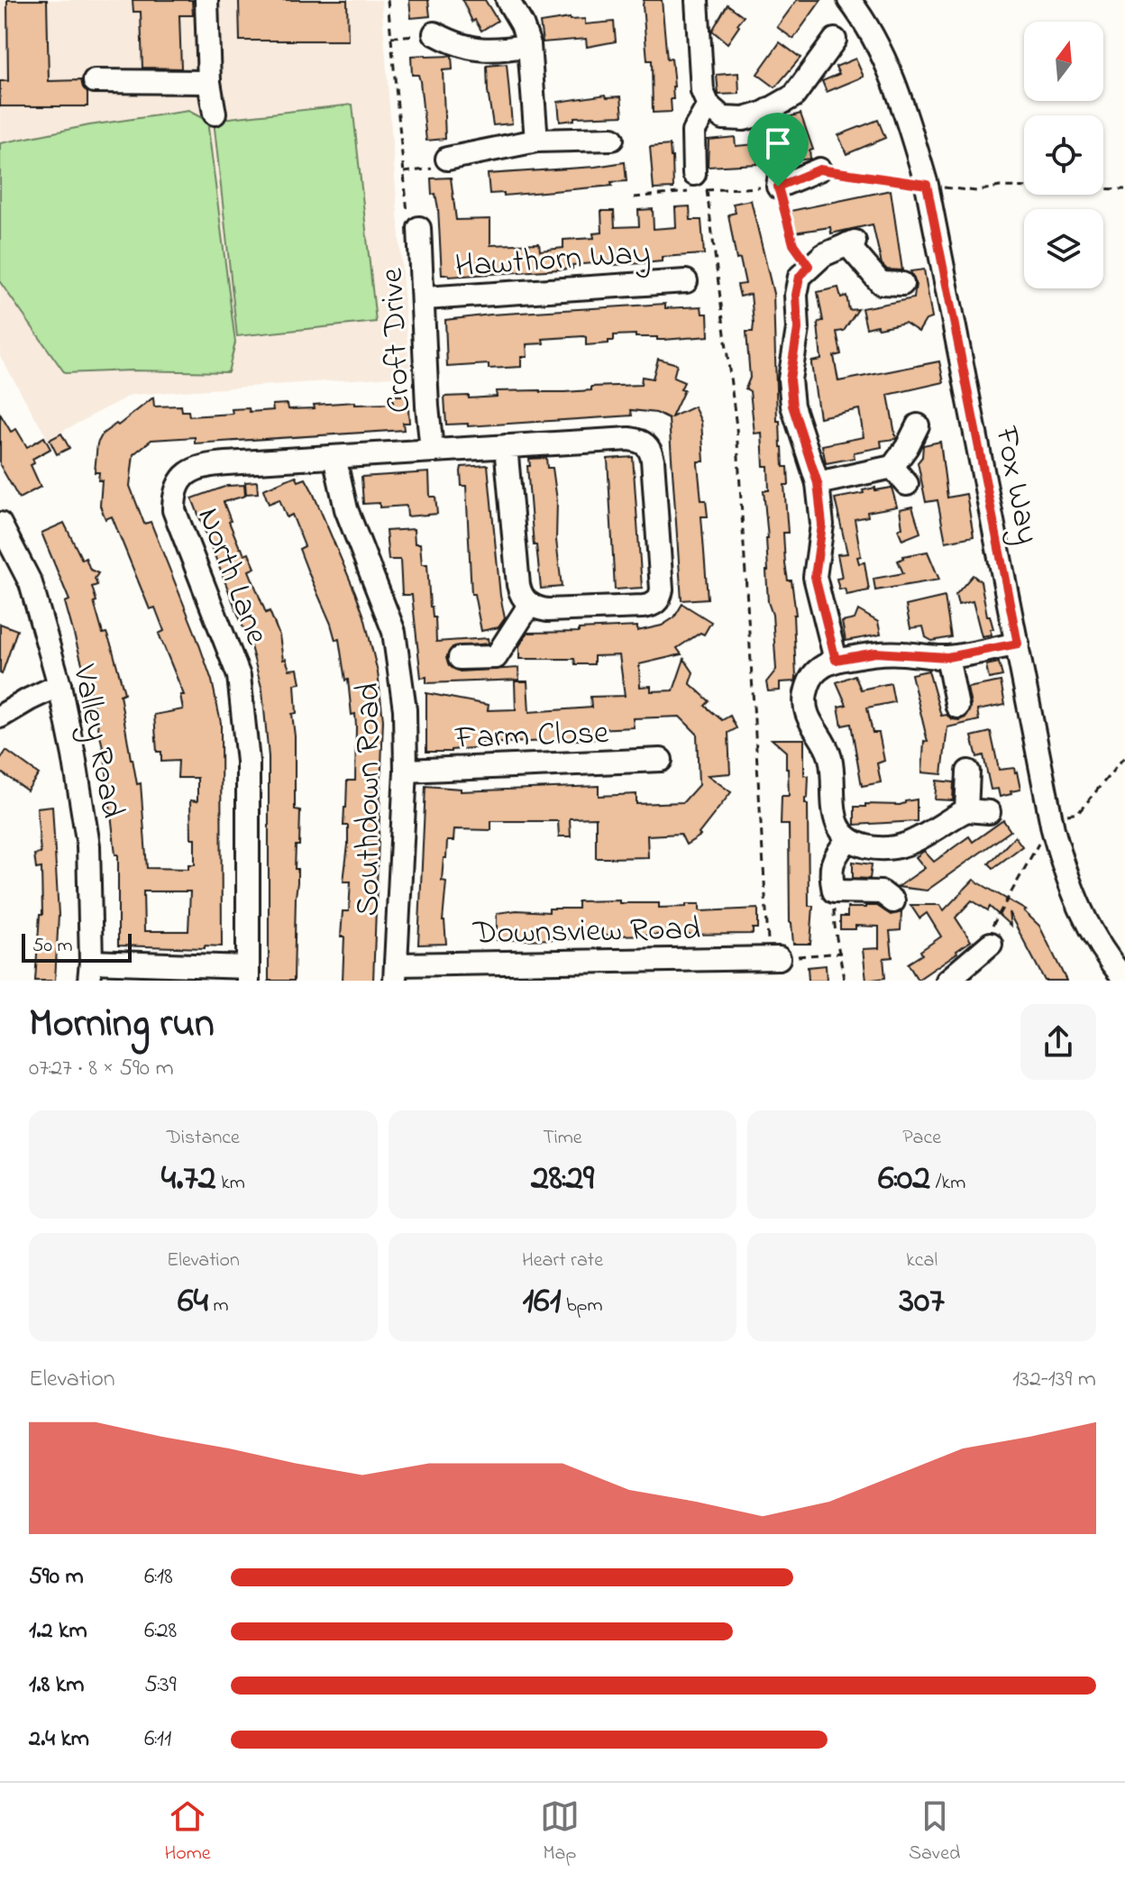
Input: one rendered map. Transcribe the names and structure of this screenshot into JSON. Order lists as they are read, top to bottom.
{
  "streets": {
    "street": [
      "Hawthorn Way",
      "Croft Drive",
      "Fox Way",
      "North Lane",
      "Farm Close",
      "Valley Road",
      "Southdown Road",
      "Downsview Road"
    ]
  },
  "crossings": [
    ["Hawthorn Way", "Croft Drive"],
    ["Croft Drive", "North Lane"],
    ["North Lane", "Southdown Road"],
    ["Farm Close", "Southdown Road"],
    ["Southdown Road", "Downsview Road"]
  ],
  "scale_bar": "50 m",
  "north": "top",
  "page": {
    "scale": "50 m",
    "heading": ["Morning run", "07:27 · 8 × 590 m"],
    "stats": [
      ["Distance", "4.72 km"],
      ["Time", "28:29"],
      ["Pace", "6:02 /km"],
      ["Elevation", "64 m"],
      ["Heart rate", "161 bpm"],
      ["kcal", "307"]
    ],
    "chart": ["Elevation", "132–139 m"],
    "list": [
      {
        "name": "590 m",
        "note": "6:18"
      },
      {
        "name": "1.2 km",
        "note": "6:28"
      },
      {
        "name": "1.8 km",
        "note": "5:39"
      },
      {
        "name": "2.4 km",
        "note": "6:11"
      }
    ],
    "tabs": ["Home", "Map", "Saved"]
  }
}
